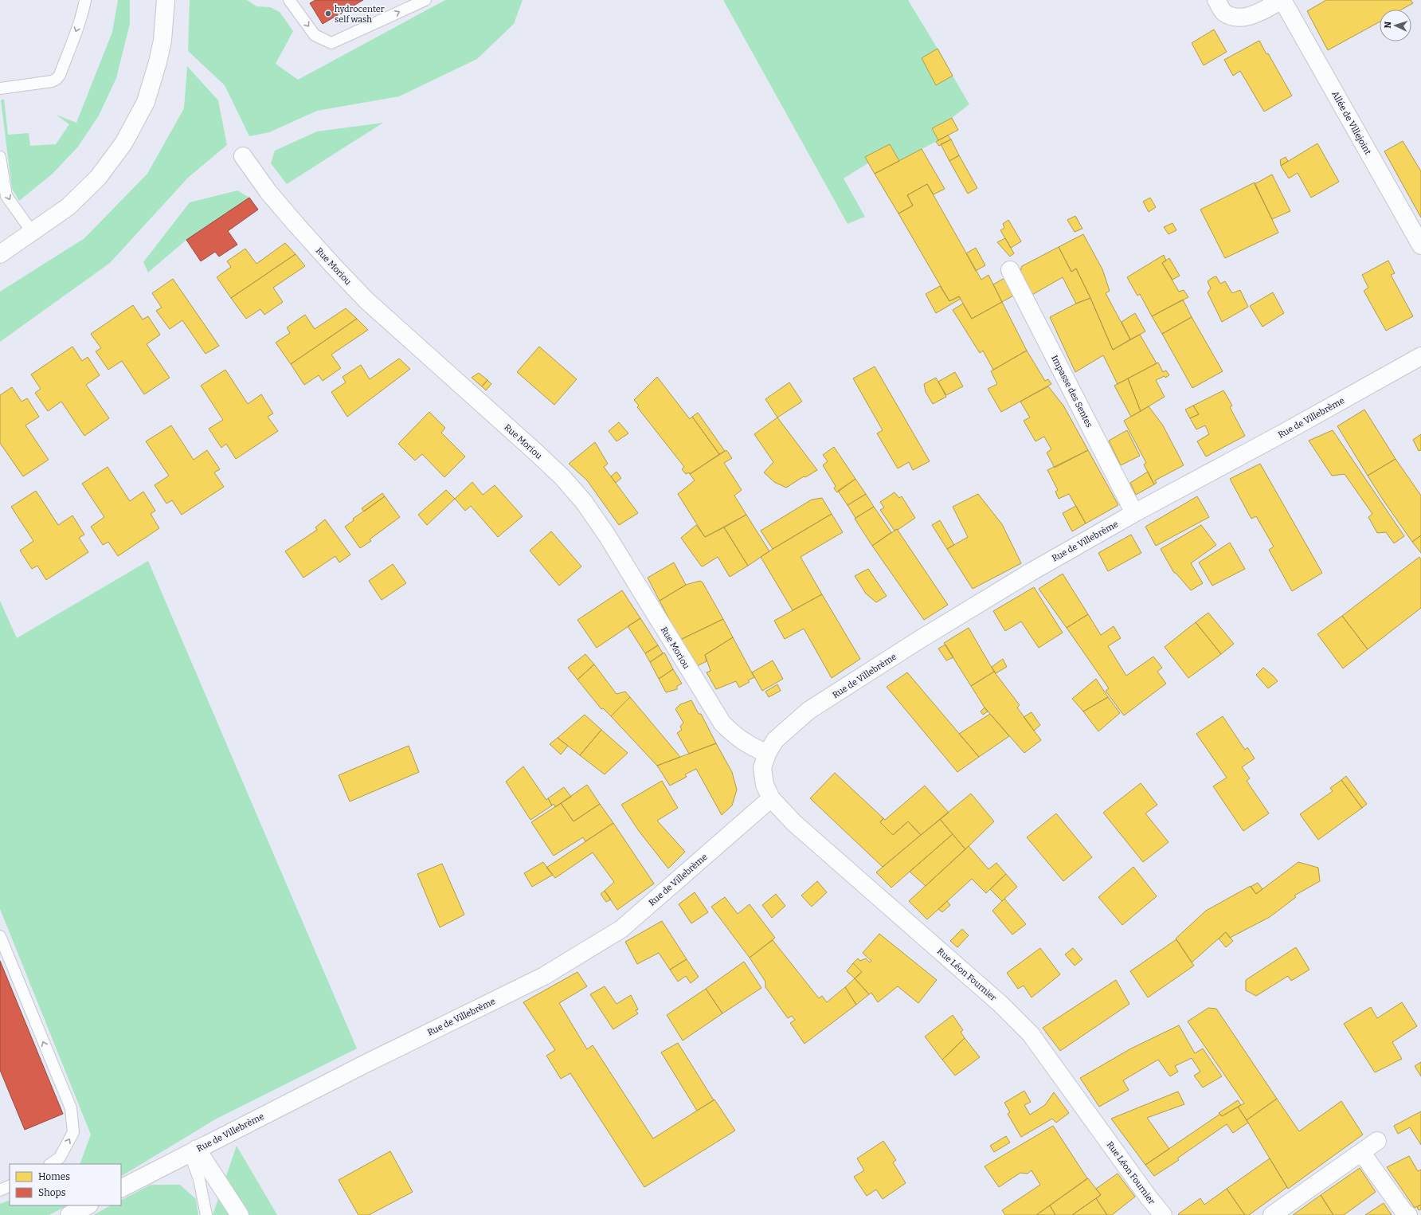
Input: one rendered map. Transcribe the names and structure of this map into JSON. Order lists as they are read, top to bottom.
{
  "streets": {
    "street": [
      "Allée de Villejoint",
      "Rue Moriou",
      "Impasse des Sentes",
      "Rue de Villebrème",
      "Rue Léon Fournier"
    ]
  },
  "crossings": [
    ["Rue Moriou", "Rue de Villebrème"],
    ["Rue Moriou", "Rue Léon Fournier"],
    ["Impasse des Sentes", "Rue de Villebrème"],
    ["Rue de Villebrème", "Rue Léon Fournier"]
  ],
  "places": ["hydrocenter self wash"],
  "legend": ["Homes", "Shops"],
  "north": "left"
}
